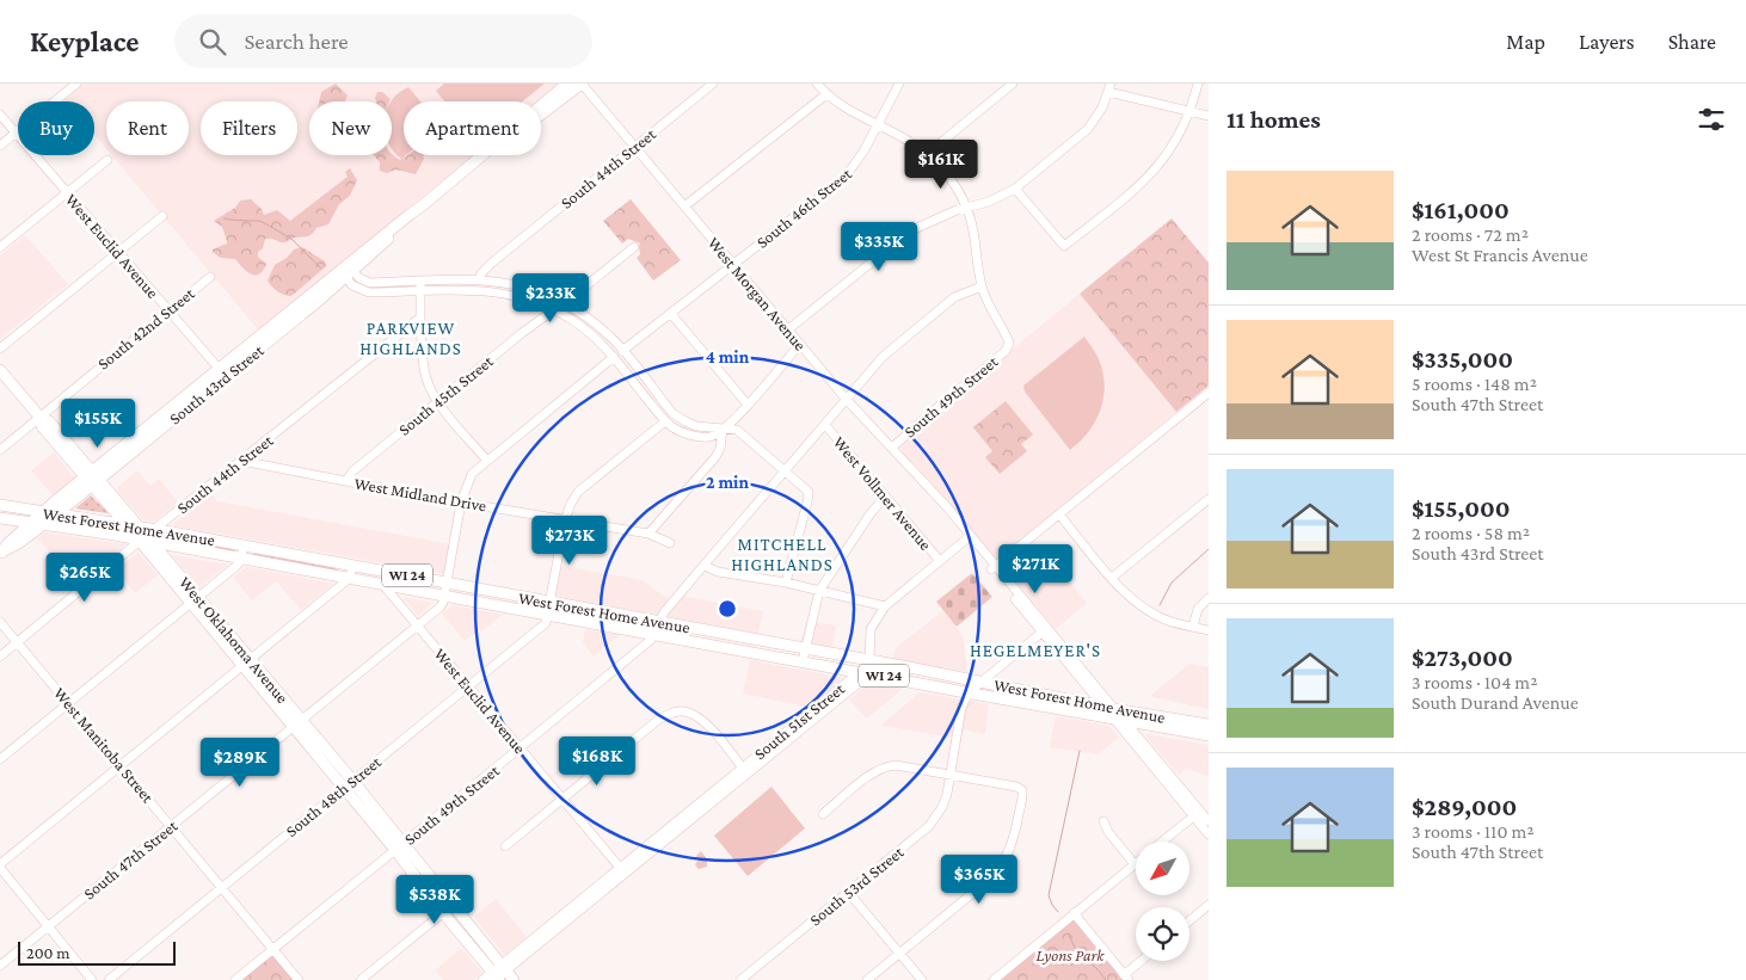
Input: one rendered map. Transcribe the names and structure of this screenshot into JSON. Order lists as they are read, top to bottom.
{
  "streets": {
    "main road": [
      "South 43rd Street",
      "West Forest Home Avenue",
      "WI 24",
      "West Oklahoma Avenue"
    ],
    "street": [
      "South 44th Street",
      "South 46th Street",
      "West Euclid Avenue",
      "West Morgan Avenue",
      "South 42nd Street",
      "South 45th Street",
      "South 49th Street",
      "West Vollmer Avenue",
      "West Midland Drive",
      "South 51st Street",
      "West Manitoba Street",
      "South 48th Street",
      "South 47th Street",
      "South 53rd Street"
    ]
  },
  "crossings": [
    ["South 44th Street", "West Morgan Avenue"],
    ["South 44th Street", "West Midland Drive"],
    ["South 44th Street", "West Forest Home Avenue"],
    ["South 44th Street", "West Oklahoma Avenue"],
    ["South 44th Street", "West Manitoba Street"],
    ["South 46th Street", "West Morgan Avenue"],
    ["West Euclid Avenue", "South 42nd Street"],
    ["West Euclid Avenue", "South 43rd Street"],
    ["West Euclid Avenue", "South 49th Street"],
    ["West Euclid Avenue", "West Forest Home Avenue"],
    ["West Euclid Avenue", "South 51st Street"],
    ["West Euclid Avenue", "South 48th Street"],
    ["West Euclid Avenue", "South 47th Street"],
    ["West Morgan Avenue", "South 43rd Street"],
    ["West Morgan Avenue", "South 49th Street"],
    ["West Morgan Avenue", "West Forest Home Avenue"],
    ["South 42nd Street", "West Oklahoma Avenue"],
    ["South 43rd Street", "West Forest Home Avenue"],
    ["South 43rd Street", "West Oklahoma Avenue"],
    ["South 45th Street", "West Midland Drive"],
    ["South 49th Street", "West Vollmer Avenue"],
    ["South 49th Street", "West Forest Home Avenue"],
    ["South 49th Street", "West Oklahoma Avenue"],
    ["South 49th Street", "West Manitoba Street"],
    ["West Forest Home Avenue", "West Oklahoma Avenue"],
    ["West Forest Home Avenue", "South 51st Street"],
    ["West Forest Home Avenue", "South 48th Street"],
    ["West Forest Home Avenue", "South 47th Street"],
    ["West Forest Home Avenue", "South 53rd Street"],
    ["West Oklahoma Avenue", "South 51st Street"],
    ["West Oklahoma Avenue", "South 48th Street"],
    ["West Oklahoma Avenue", "South 47th Street"],
    ["West Manitoba Street", "South 48th Street"],
    ["West Manitoba Street", "South 47th Street"]
  ],
  "districts": ["PARKVIEW HIGHLANDS", "MITCHELL HIGHLANDS", "HEGELMEYER'S"],
  "parks": ["Lyons Park"],
  "scale_bar": "200 m",
  "north": "bottom left",
  "page": {
    "header": "Keyplace",
    "search": "Search here",
    "nav": ["Map", "Layers", "Share"],
    "heading": "11 homes",
    "chip": [
      "Buy",
      "Rent",
      "Filters",
      "New",
      "Apartment"
    ],
    "price": [
      "$161K",
      "$335K",
      "$233K",
      "$155K",
      "$273K",
      "$271K",
      "$265K",
      "$168K",
      "$289K",
      "$365K",
      "$538K"
    ],
    "list": [
      {
        "name": "$161,000",
        "note": "2 rooms · 72 m² · West St Francis Avenue"
      },
      {
        "name": "$335,000",
        "note": "5 rooms · 148 m² · South 47th Street"
      },
      {
        "name": "$155,000",
        "note": "2 rooms · 58 m² · South 43rd Street"
      },
      {
        "name": "$273,000",
        "note": "3 rooms · 104 m² · South Durand Avenue"
      },
      {
        "name": "$289,000",
        "note": "3 rooms · 110 m² · South 47th Street"
      }
    ],
    "scale": "200 m"
  },
  "rings": ["4 min", "2 min"]
}
